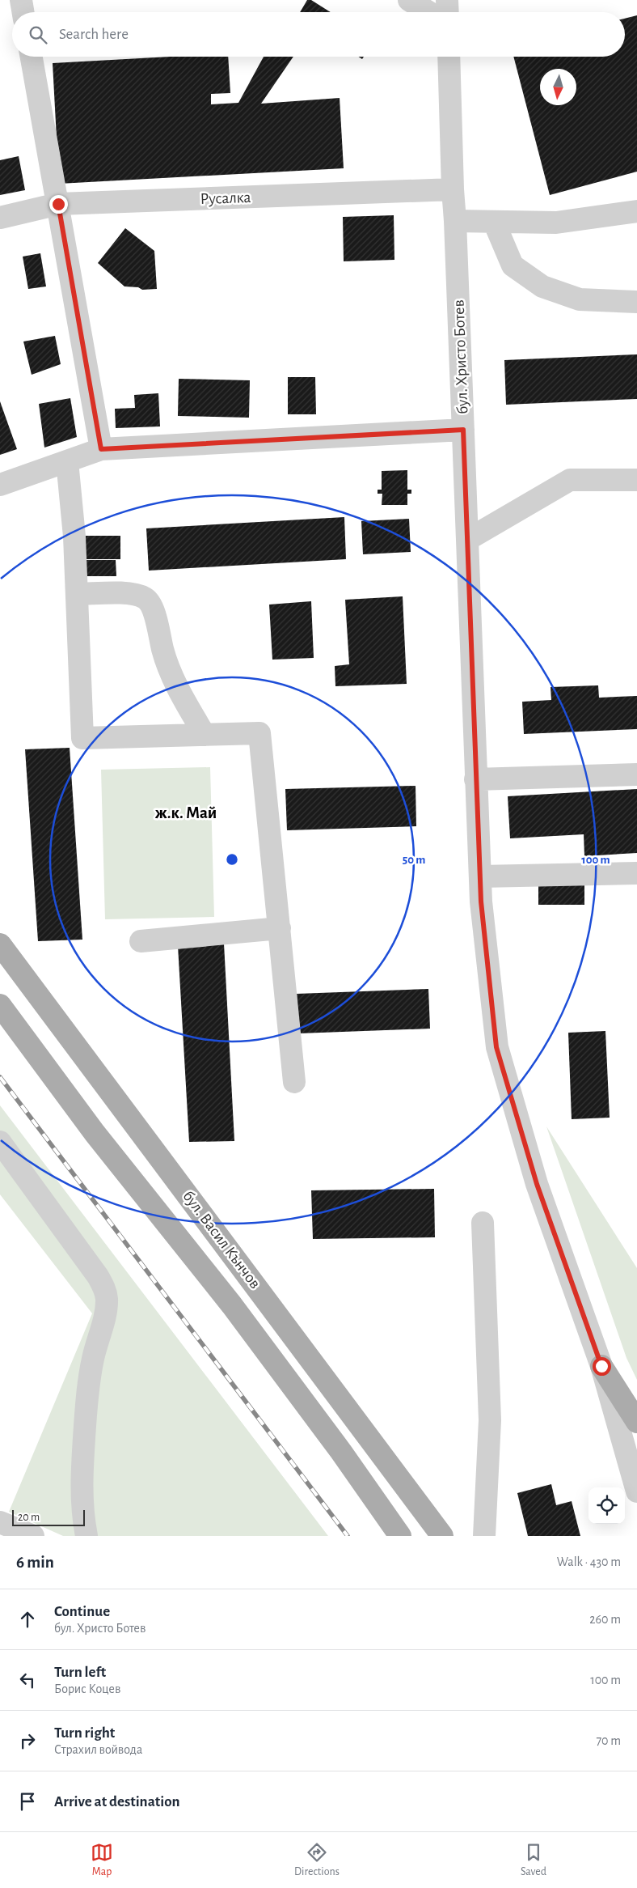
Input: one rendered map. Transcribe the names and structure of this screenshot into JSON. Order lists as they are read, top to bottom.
{
  "streets": {
    "main road": ["бул. Васил Кънчов"],
    "street": ["Русалка", "бул. Христо Ботев"]
  },
  "crossings": [
    ["Русалка", "бул. Христо Ботев"]
  ],
  "districts": ["ж.к. Май"],
  "scale_bar": "20 m",
  "north": "bottom",
  "page": {
    "search": "Search here",
    "scale": "20 m",
    "heading": ["6 min", "Walk · 430 m"],
    "list": [
      ["Continue", "бул. Христо Ботев", "260 m"],
      ["Turn left", "Борис Коцев", "100 m"],
      ["Turn right", "Страхил войвода", "70 m"],
      "Arrive at destination"
    ],
    "nav": ["Map", "Directions", "Saved"]
  },
  "rings": ["50 m", "100 m"]
}
